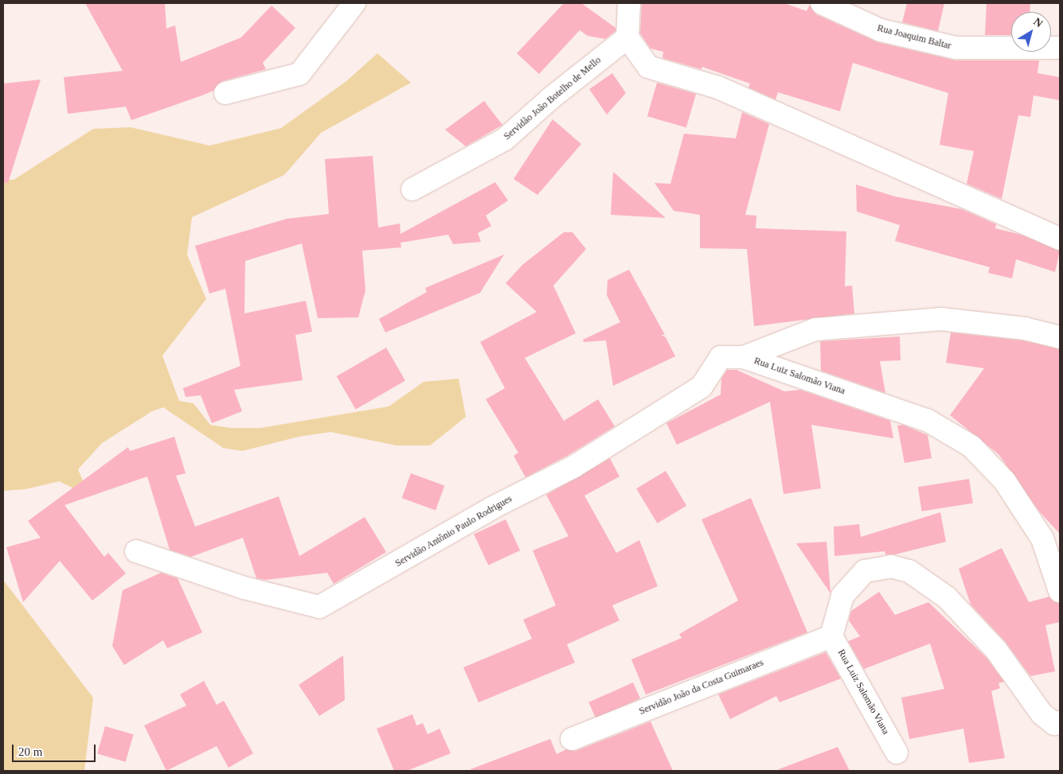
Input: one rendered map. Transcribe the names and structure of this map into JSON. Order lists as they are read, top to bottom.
{
  "streets": {
    "street": [
      "Rua Joaquim Baltar",
      "Servidão João Botelho de Mello",
      "Rua Luiz Salomão Viana",
      "Servidão Antônio Paulo Rodrigues",
      "Servidão João da Costa Guimaraes"
    ]
  },
  "crossings": [
    ["Rua Luiz Salomão Viana", "Servidão Antônio Paulo Rodrigues"],
    ["Rua Luiz Salomão Viana", "Servidão João da Costa Guimaraes"]
  ],
  "scale_bar": "20 m",
  "north": "top right"
}
